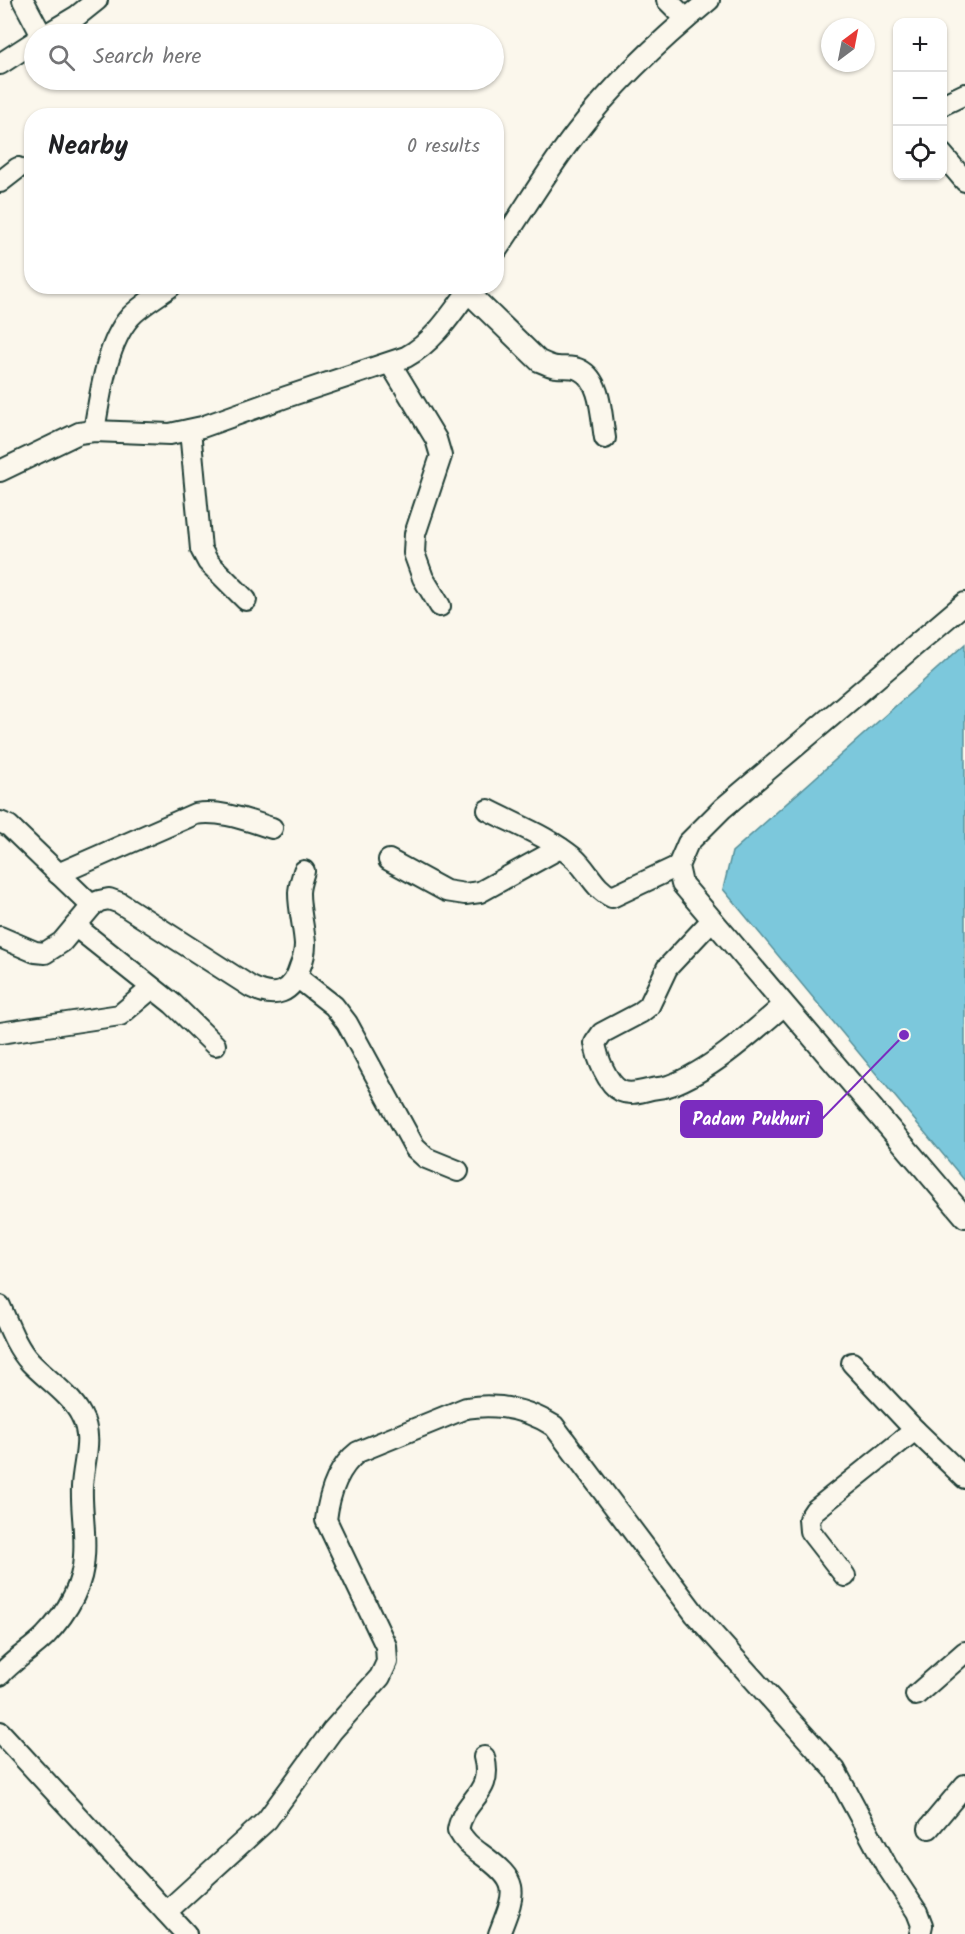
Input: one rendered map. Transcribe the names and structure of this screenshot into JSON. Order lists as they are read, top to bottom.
{
  "places": ["Padam Pukhuri"],
  "north": "top right",
  "page": {
    "map_buttons": ["+", "−"],
    "search": "Search here",
    "heading": ["Nearby", "0 results"]
  }
}
